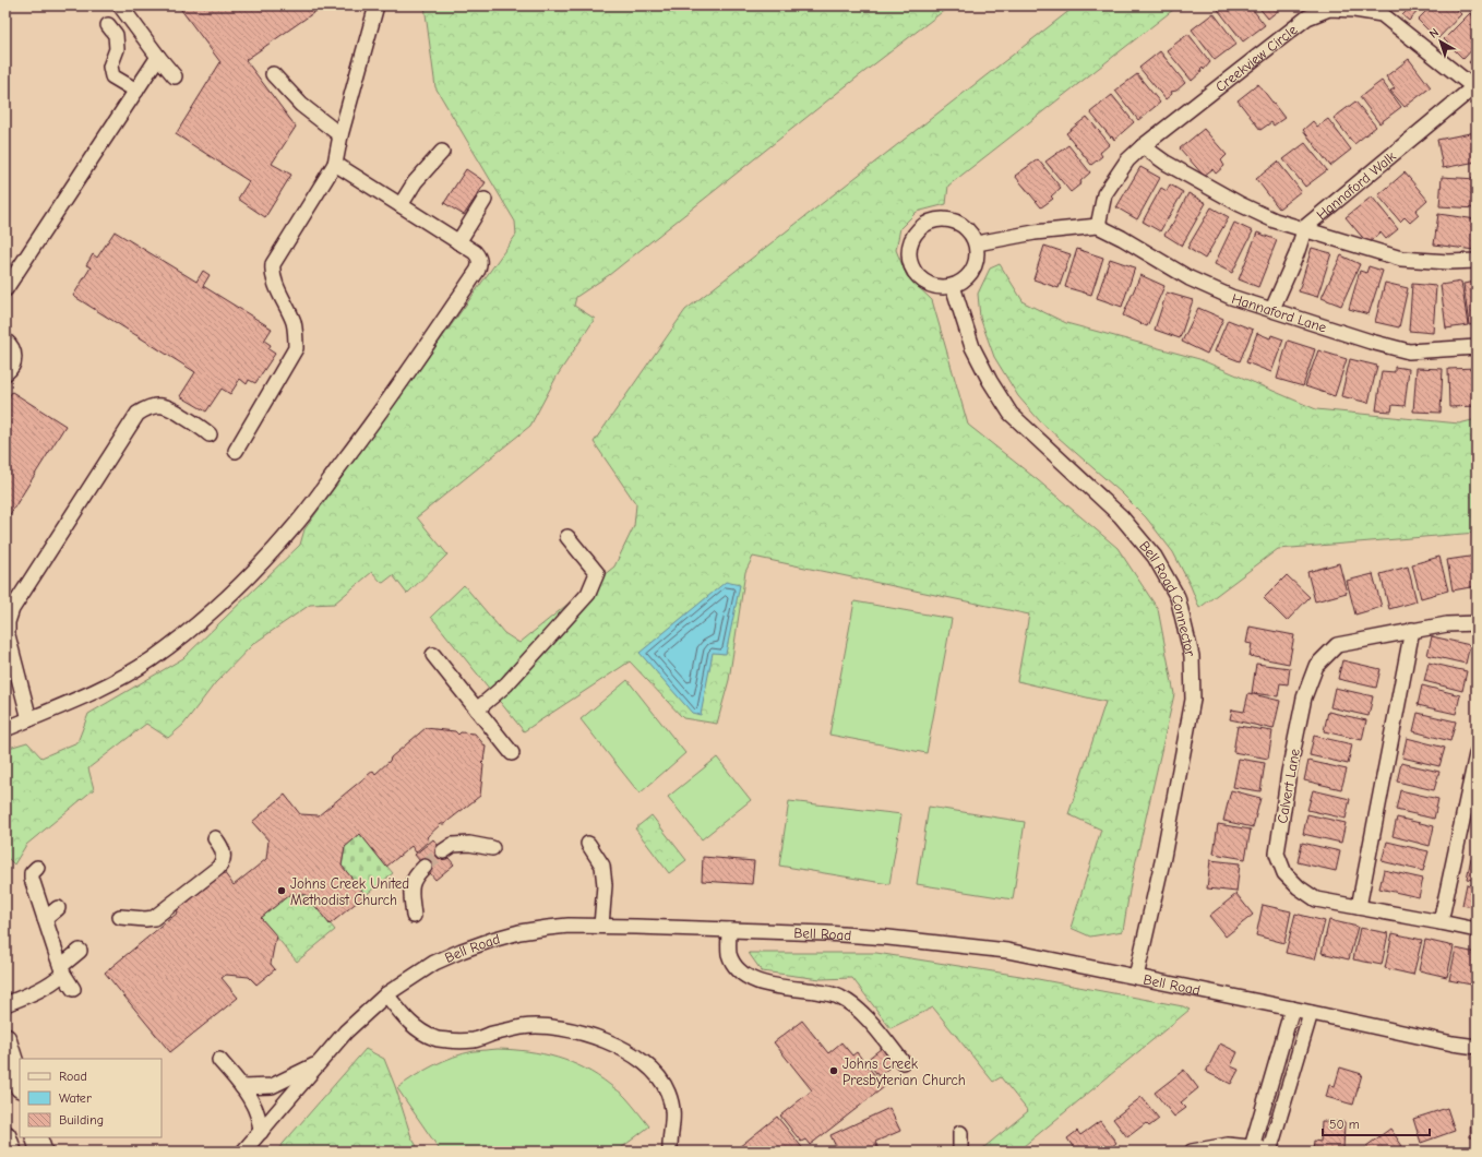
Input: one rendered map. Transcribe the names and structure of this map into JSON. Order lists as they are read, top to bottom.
{
  "streets": {
    "street": [
      "Creekview Circle",
      "Hannaford Walk",
      "Hannaford Lane",
      "Bell Road Connector",
      "Calvert Lane",
      "Bell Road"
    ]
  },
  "crossings": [
    ["Creekview Circle", "Hannaford Walk"],
    ["Creekview Circle", "Hannaford Lane"],
    ["Hannaford Walk", "Hannaford Lane"],
    ["Bell Road Connector", "Bell Road"]
  ],
  "places": ["Johns Creek United Methodist Church", "Johns Creek Presbyterian Church"],
  "legend": ["Road", "Water", "Building"],
  "scale_bar": "50 m",
  "north": "top left"
}
